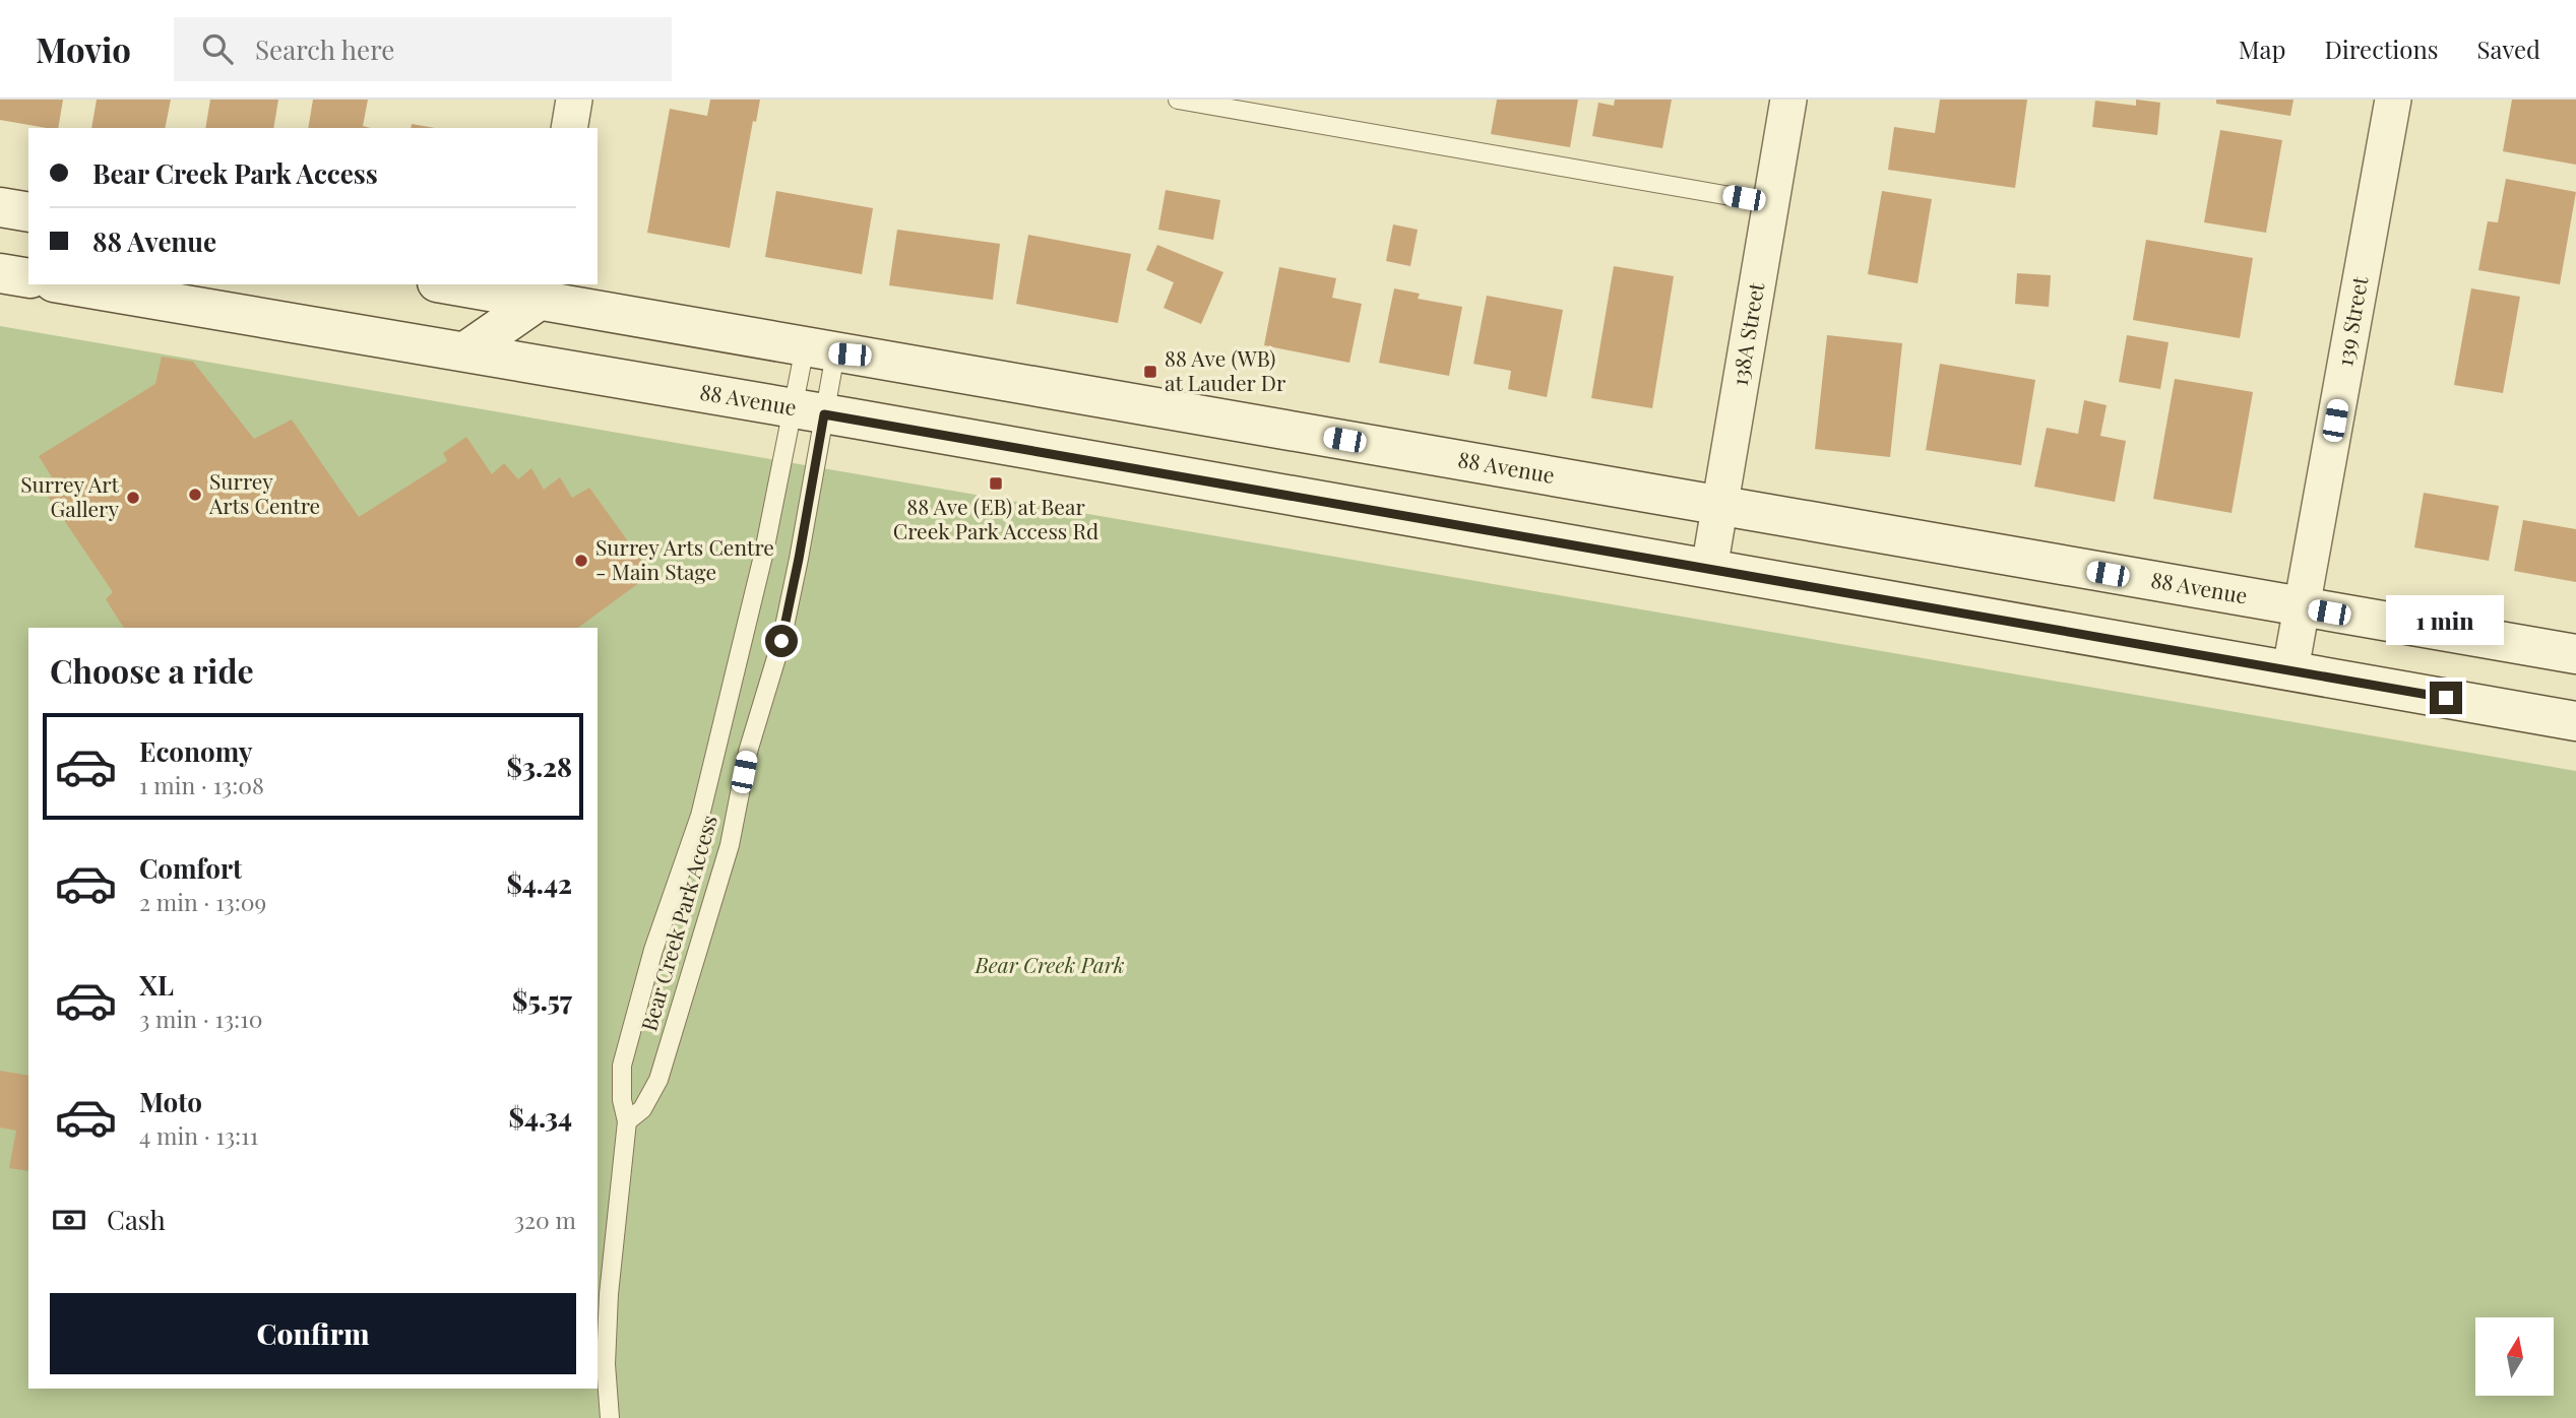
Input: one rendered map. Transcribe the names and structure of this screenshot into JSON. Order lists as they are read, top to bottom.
{
  "streets": {
    "main road": ["88 Avenue"],
    "street": ["139 Street", "138A Street"],
    "lane": ["Bear Creek Park Access"]
  },
  "crossings": [
    ["139 Street", "88 Avenue"],
    ["138A Street", "88 Avenue"],
    ["88 Avenue", "Bear Creek Park Access"]
  ],
  "parks": ["Bear Creek Park"],
  "places": {
    "transit": ["88 Ave (WB) at Lauder Dr", "88 Ave (EB) at Bear Creek Park Access Rd"],
    "other": ["Surrey Arts Centre", "Surrey Art Gallery", "Surrey Arts Centre - Main Stage"]
  },
  "north": "top",
  "page": {
    "header": "Movio",
    "search": "Search here",
    "nav": ["Map", "Directions", "Saved"],
    "banner": ["Bear Creek Park Access", "88 Avenue"],
    "bubble": "1 min",
    "heading": "Choose a ride",
    "list": [
      {
        "name": "Economy",
        "note": "1 min · 13:08",
        "value": "$3.28"
      },
      {
        "name": "Comfort",
        "note": "2 min · 13:09",
        "value": "$4.42"
      },
      {
        "name": "XL",
        "note": "3 min · 13:10",
        "value": "$5.57"
      },
      {
        "name": "Moto",
        "note": "4 min · 13:11",
        "value": "$4.34"
      }
    ],
    "pay": ["Cash", "320 m"],
    "buttons": "Confirm"
  }
}
